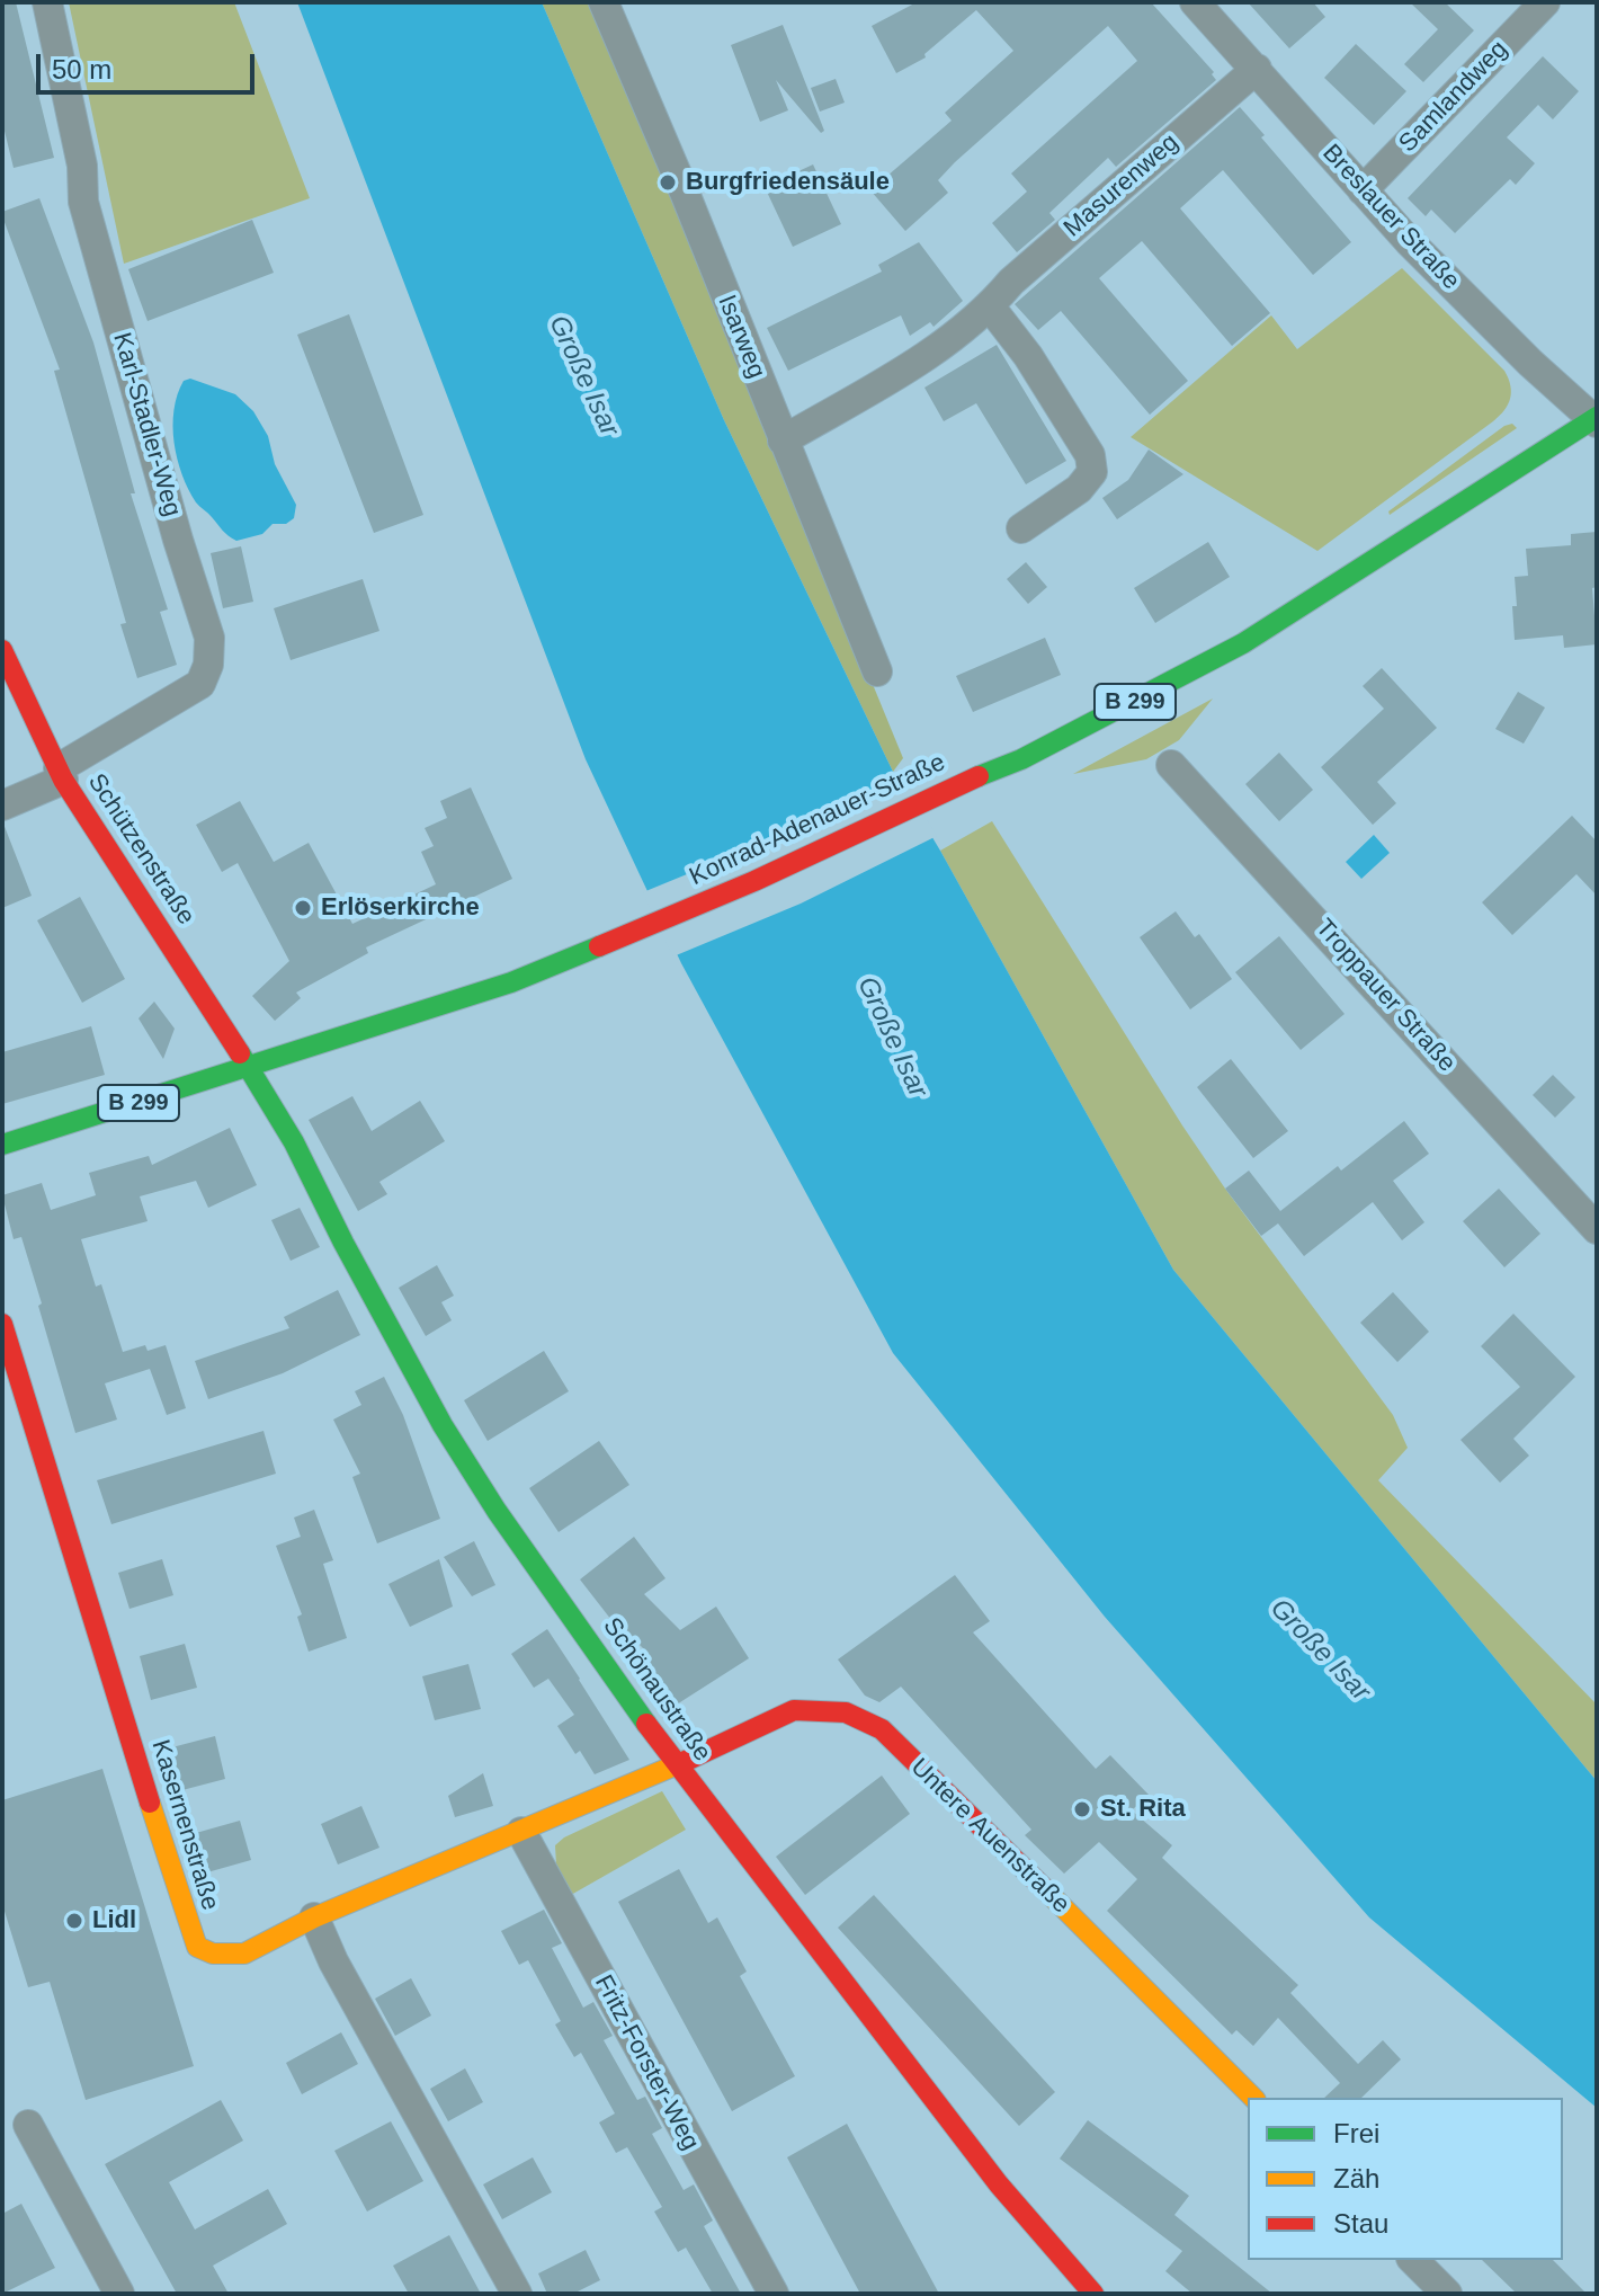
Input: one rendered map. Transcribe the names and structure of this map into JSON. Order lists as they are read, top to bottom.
{
  "streets": {
    "street": [
      "Samlandweg",
      "Masurenweg",
      "Breslauer Straße",
      "Isarweg",
      "Karl-Stadler-Weg",
      "B 299",
      "Konrad-Adenauer-Straße",
      "Schützenstraße",
      "Troppauer Straße",
      "Schönaustraße",
      "Kasernenstraße",
      "Untere Auenstraße",
      "Fritz-Forster-Weg"
    ]
  },
  "crossings": [
    ["Samlandweg", "Breslauer Straße"],
    ["Masurenweg", "Breslauer Straße"],
    ["Masurenweg", "Isarweg"],
    ["Breslauer Straße", "Konrad-Adenauer-Straße"],
    ["Karl-Stadler-Weg", "Schützenstraße"],
    ["Konrad-Adenauer-Straße", "Schützenstraße"],
    ["Konrad-Adenauer-Straße", "Schönaustraße"],
    ["Schützenstraße", "Schönaustraße"],
    ["Schönaustraße", "Kasernenstraße"],
    ["Schönaustraße", "Untere Auenstraße"],
    ["Kasernenstraße", "Untere Auenstraße"],
    ["Kasernenstraße", "Fritz-Forster-Weg"]
  ],
  "water": ["Große Isar"],
  "places": [
    "Burgfriedensäule",
    "Erlöserkirche",
    "St. Rita",
    "Lidl"
  ],
  "legend": ["Frei", "Zäh", "Stau"],
  "scale_bar": "50 m"
}
